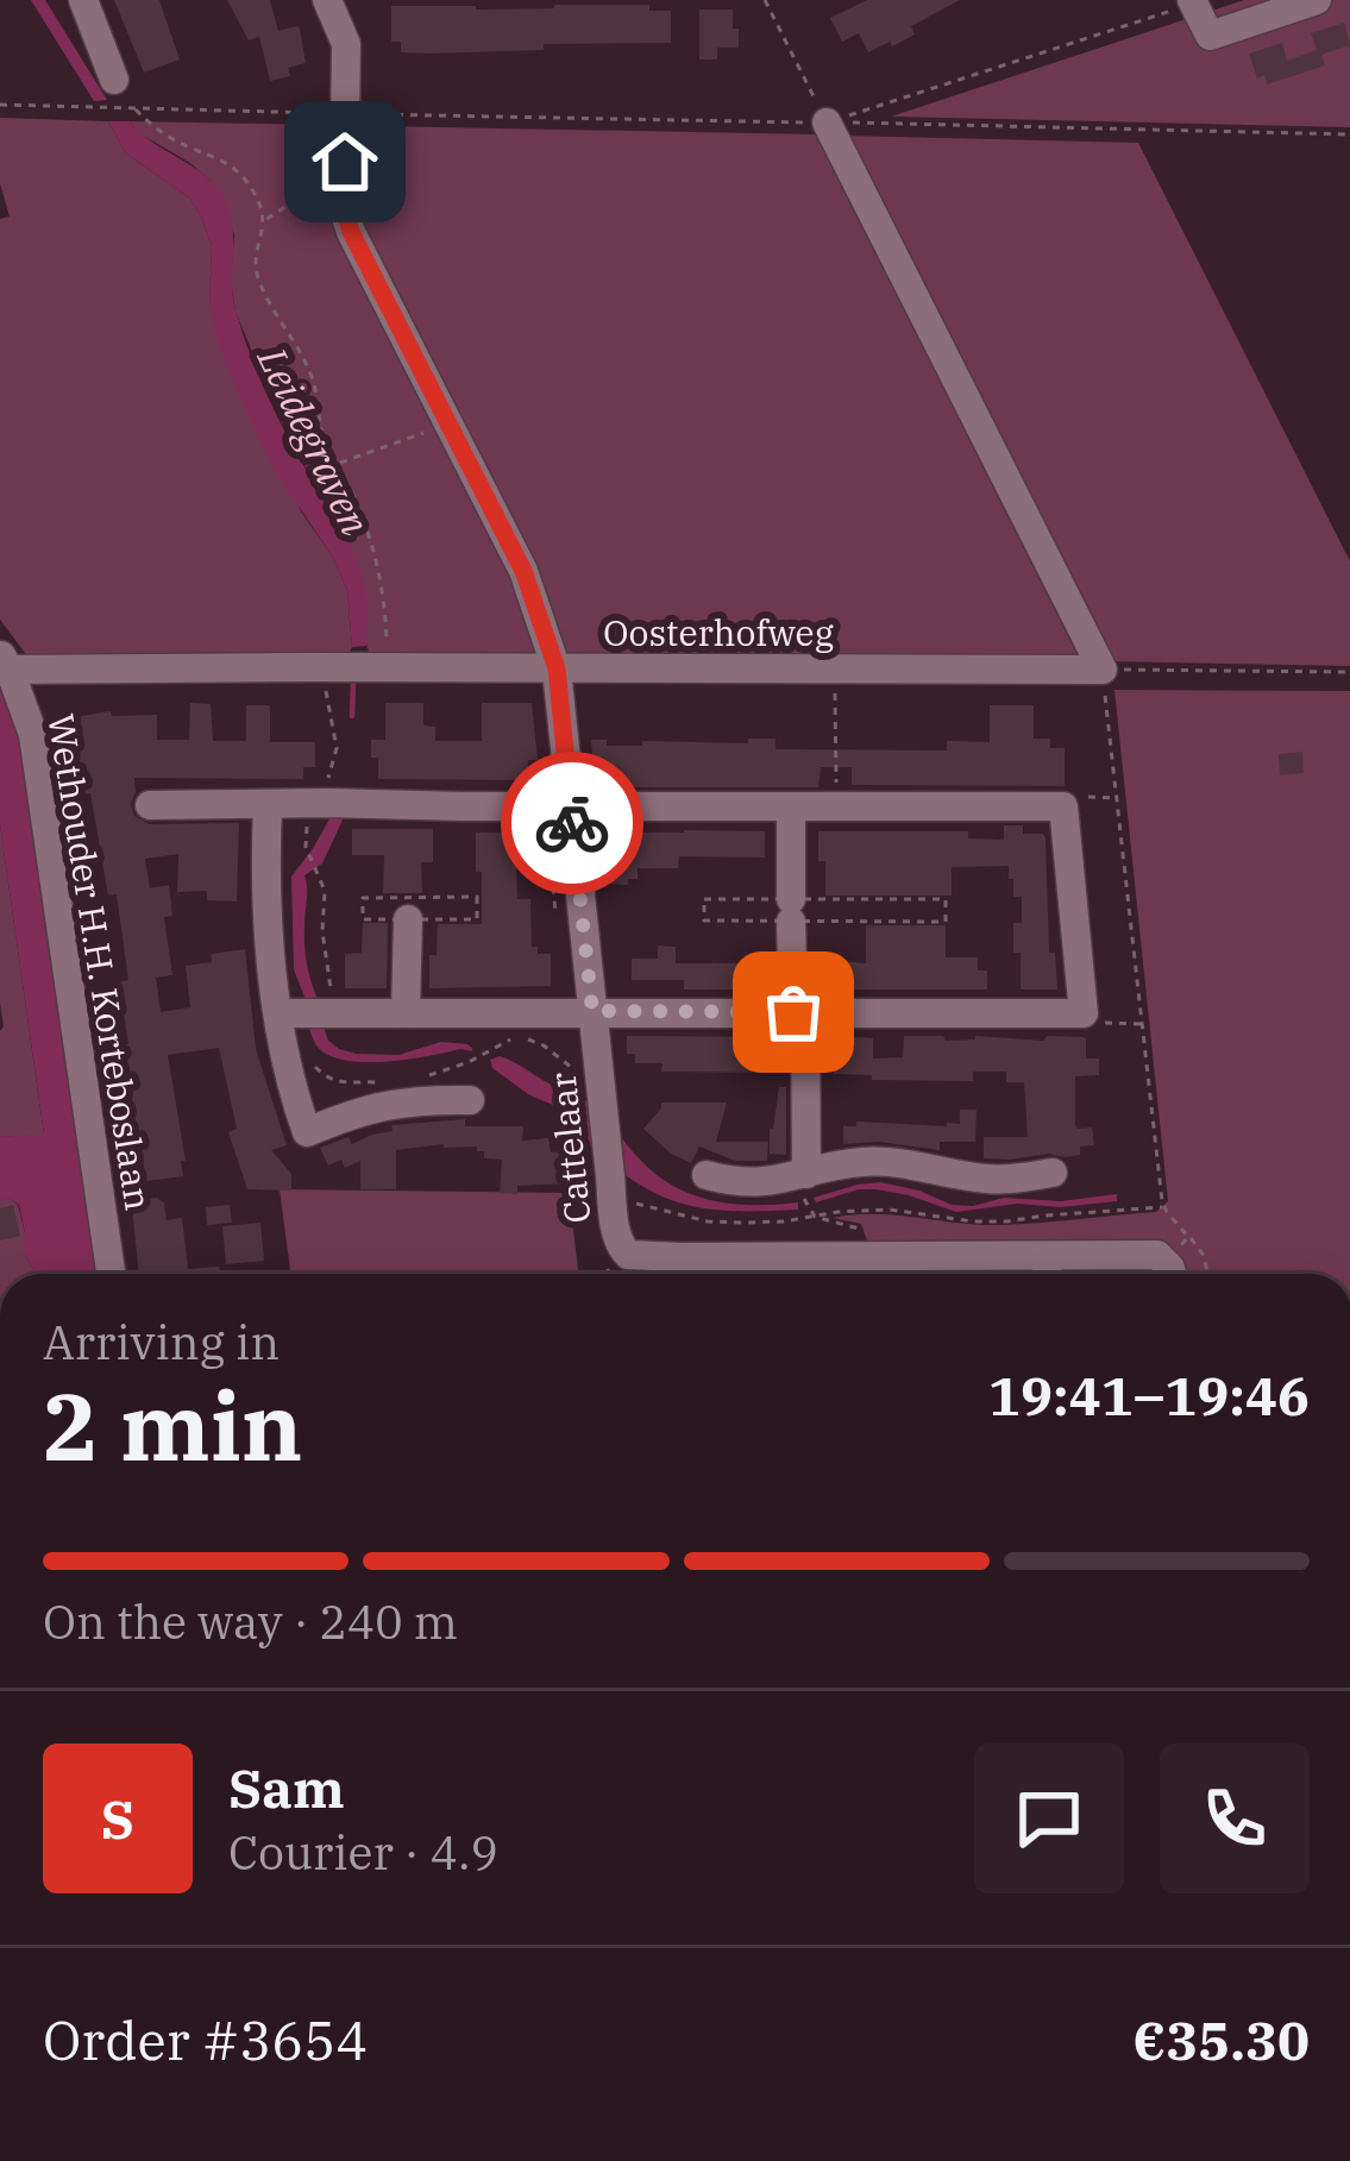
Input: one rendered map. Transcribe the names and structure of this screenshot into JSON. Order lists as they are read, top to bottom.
{
  "streets": {
    "street": ["Oosterhofweg", "Wethouder H.H. Korteboslaan", "Cattelaar"]
  },
  "crossings": [
    ["Oosterhofweg", "Wethouder H.H. Korteboslaan"],
    ["Oosterhofweg", "Cattelaar"]
  ],
  "water": ["Leidegraven"],
  "page": {
    "heading": ["2 min", "Arriving in", "19:41–19:46"],
    "panel": [
      "Sam",
      "Courier · 4.9",
      "Order #3654",
      "€35.30"
    ],
    "bar": "On the way · 240 m",
    "round": "S"
  }
}
